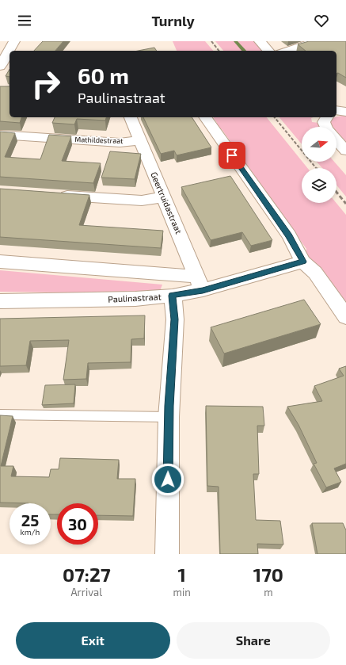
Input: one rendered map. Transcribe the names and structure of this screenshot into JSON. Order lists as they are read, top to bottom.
{
  "streets": {
    "street": ["Mathildestraat", "Geertruidastraat", "Paulinastraat"]
  },
  "crossings": [
    ["Mathildestraat", "Geertruidastraat"],
    ["Geertruidastraat", "Paulinastraat"]
  ],
  "north": "right",
  "page": {
    "header": "Turnly",
    "turn": ["60 m", "Paulinastraat"],
    "speed": "25 km/h",
    "limit": "30",
    "eta": [
      "07:27",
      "Arrival",
      "1",
      "min",
      "170",
      "m"
    ],
    "buttons": ["Exit", "Share"]
  }
}
